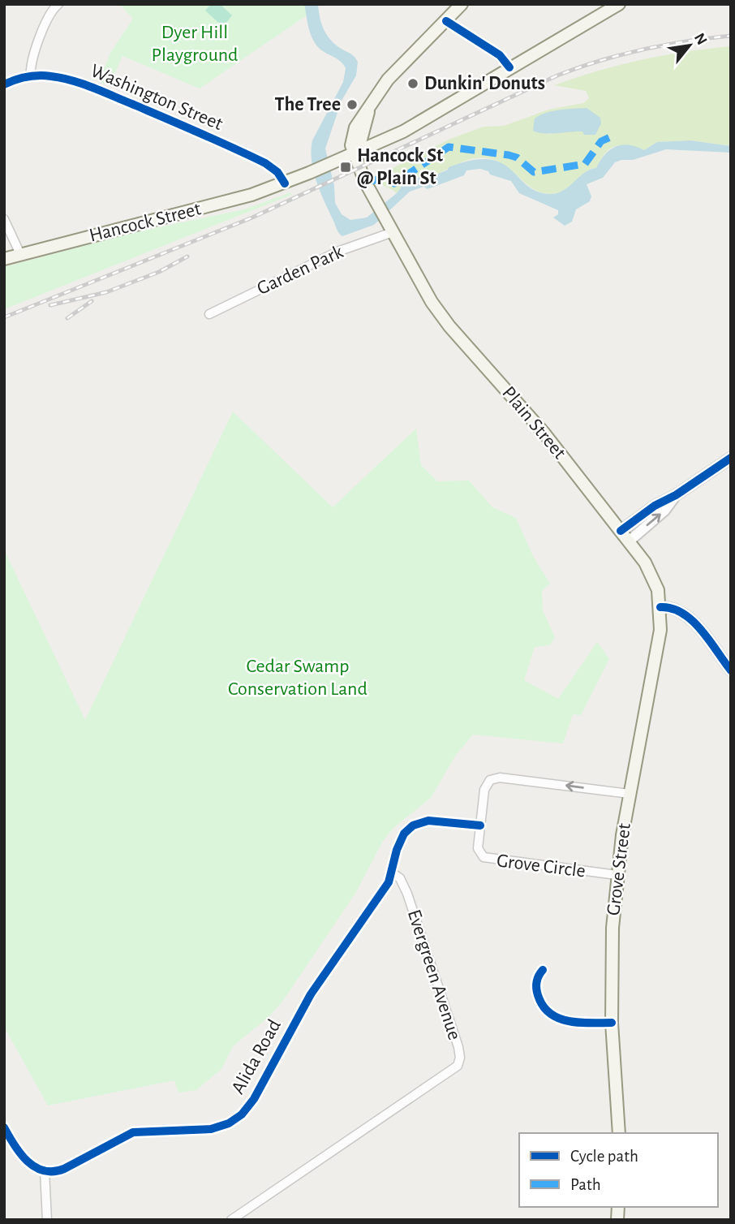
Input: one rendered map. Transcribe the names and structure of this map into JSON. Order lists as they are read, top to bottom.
{
  "streets": {
    "main road": ["Hancock Street", "Plain Street", "Grove Street"],
    "street": [
      "Washington Street",
      "Garden Park",
      "Grove Circle",
      "Evergreen Avenue",
      "Alida Road"
    ]
  },
  "crossings": [
    ["Washington Street", "Hancock Street"],
    ["Garden Park", "Plain Street"],
    ["Plain Street", "Grove Street"],
    ["Grove Circle", "Grove Street"],
    ["Evergreen Avenue", "Alida Road"]
  ],
  "one_way": ["Grove Circle"],
  "parks": ["Dyer Hill Playground", "Cedar Swamp Conservation Land"],
  "places": {
    "other": ["Dunkin' Donuts", "The Tree"],
    "transit": ["Hancock St @ Plain St"]
  },
  "legend": ["Cycle path", "Path"],
  "north": "top right"
}
